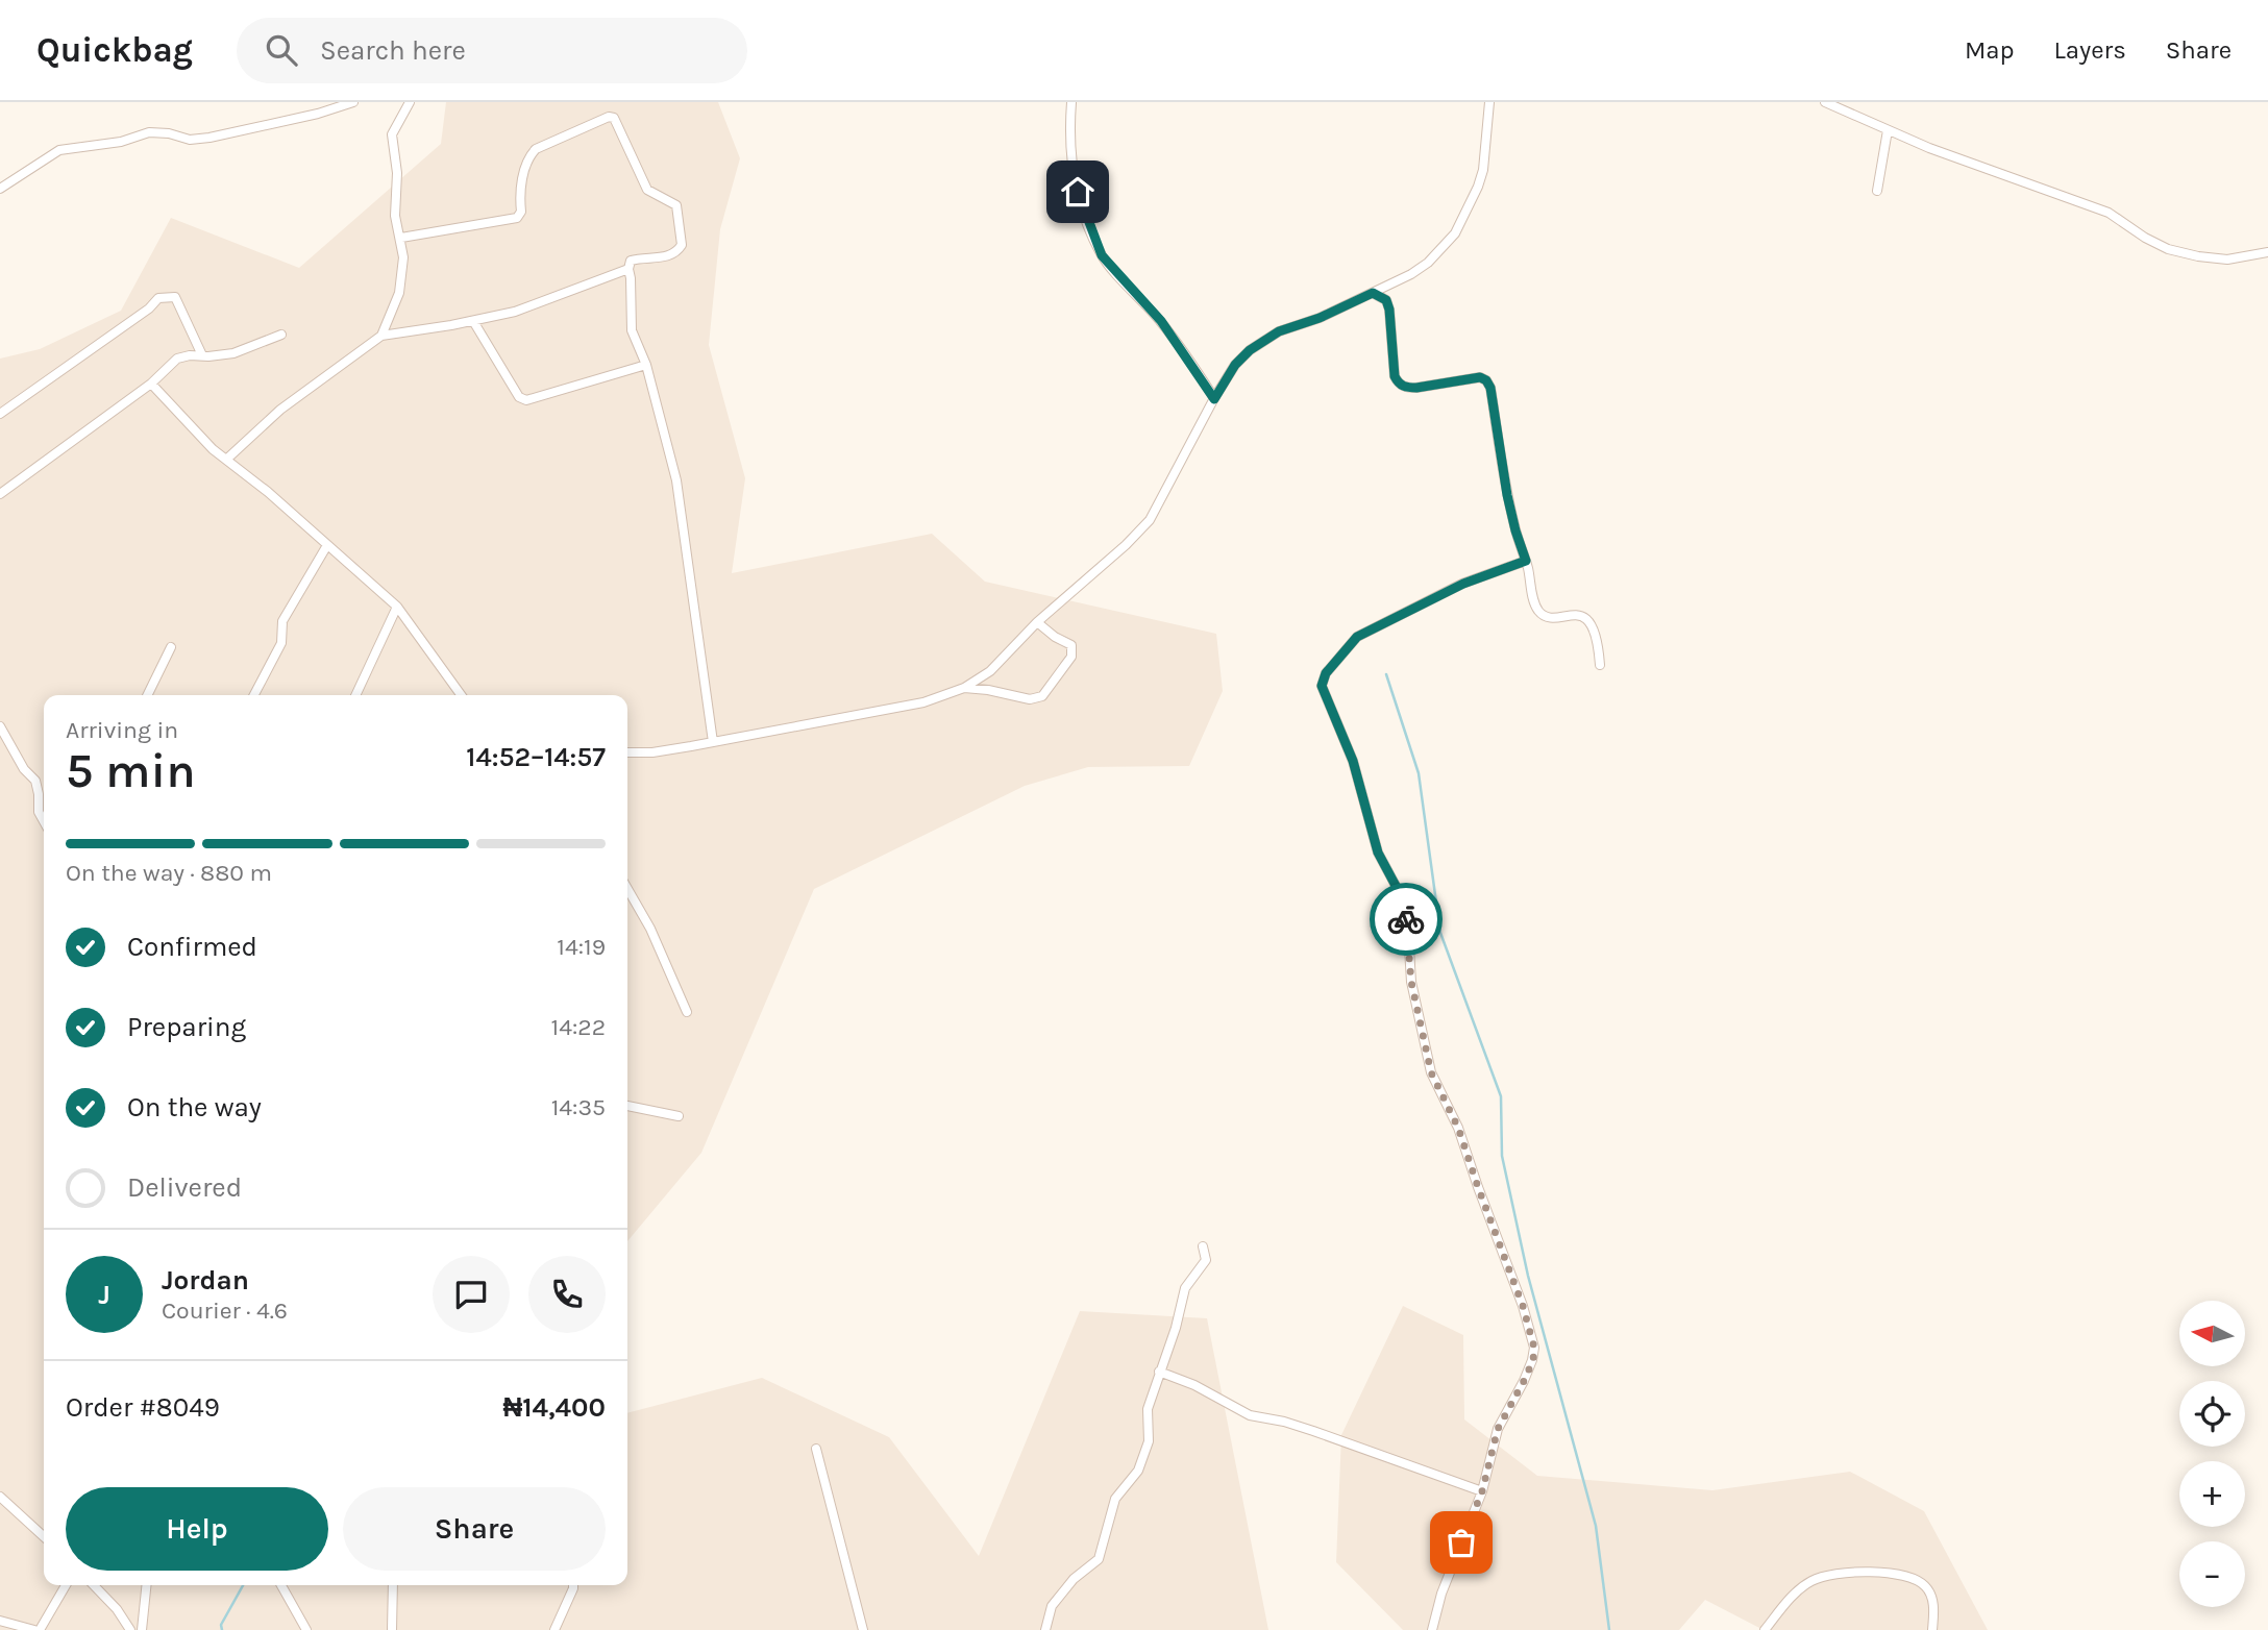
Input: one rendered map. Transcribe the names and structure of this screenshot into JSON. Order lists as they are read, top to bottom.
{
  "north": "left",
  "page": {
    "header": "Quickbag",
    "search": "Search here",
    "nav": ["Map", "Layers", "Share"],
    "heading": ["5 min", "Arriving in", "14:52–14:57"],
    "panel": [
      "Jordan",
      "Courier · 4.6",
      "Order #8049",
      "₦14,400"
    ],
    "bar": "On the way · 880 m",
    "list": [
      ["Confirmed", "14:19"],
      ["Preparing", "14:22"],
      ["On the way", "14:35"],
      "Delivered"
    ],
    "round": "J",
    "map_buttons": ["+", "−"],
    "buttons": ["Help", "Share"]
  }
}
